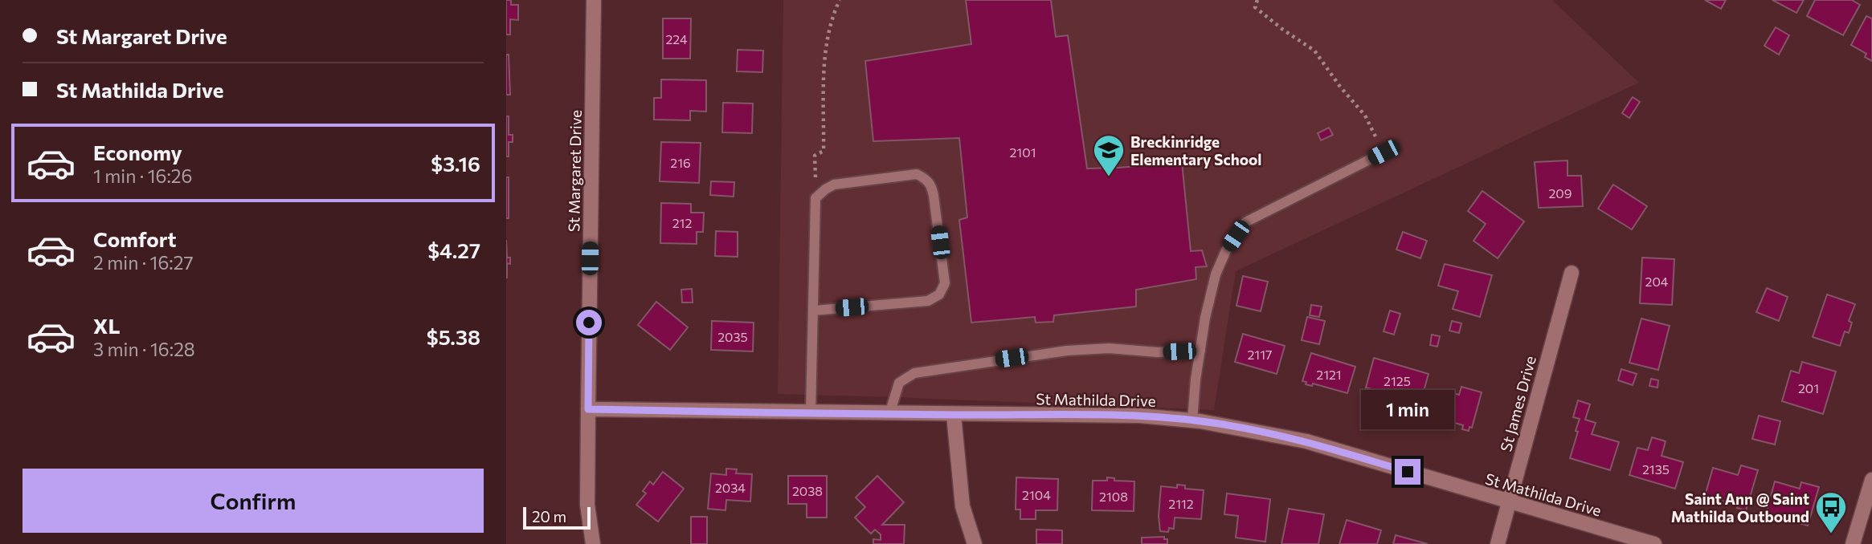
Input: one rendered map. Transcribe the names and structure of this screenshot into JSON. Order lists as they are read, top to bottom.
{
  "streets": {
    "street": ["St Margaret Drive", "St Mathilda Drive", "St James Drive"]
  },
  "crossings": [
    ["St Margaret Drive", "St Mathilda Drive"],
    ["St Mathilda Drive", "St James Drive"]
  ],
  "places": {
    "school or university": ["Breckinridge Elementary School"],
    "bus stop": ["Saint Ann @ Saint Mathilda Outbound"]
  },
  "house_numbers": [
    "224",
    "2101",
    "216",
    "209",
    "212",
    "204",
    "2035",
    "2117",
    "2121",
    "2125",
    "201",
    "2135",
    "2034",
    "2038",
    "2104",
    "2108",
    "2112"
  ],
  "scale_bar": "20 m",
  "page": {
    "banner": ["St Margaret Drive", "St Mathilda Drive"],
    "list": [
      {
        "name": "Economy",
        "note": "1 min · 16:26",
        "value": "$3.16"
      },
      {
        "name": "Comfort",
        "note": "2 min · 16:27",
        "value": "$4.27"
      },
      {
        "name": "XL",
        "note": "3 min · 16:28",
        "value": "$5.38"
      }
    ],
    "bubble": "1 min",
    "buttons": "Confirm",
    "scale": "20 m"
  }
}
